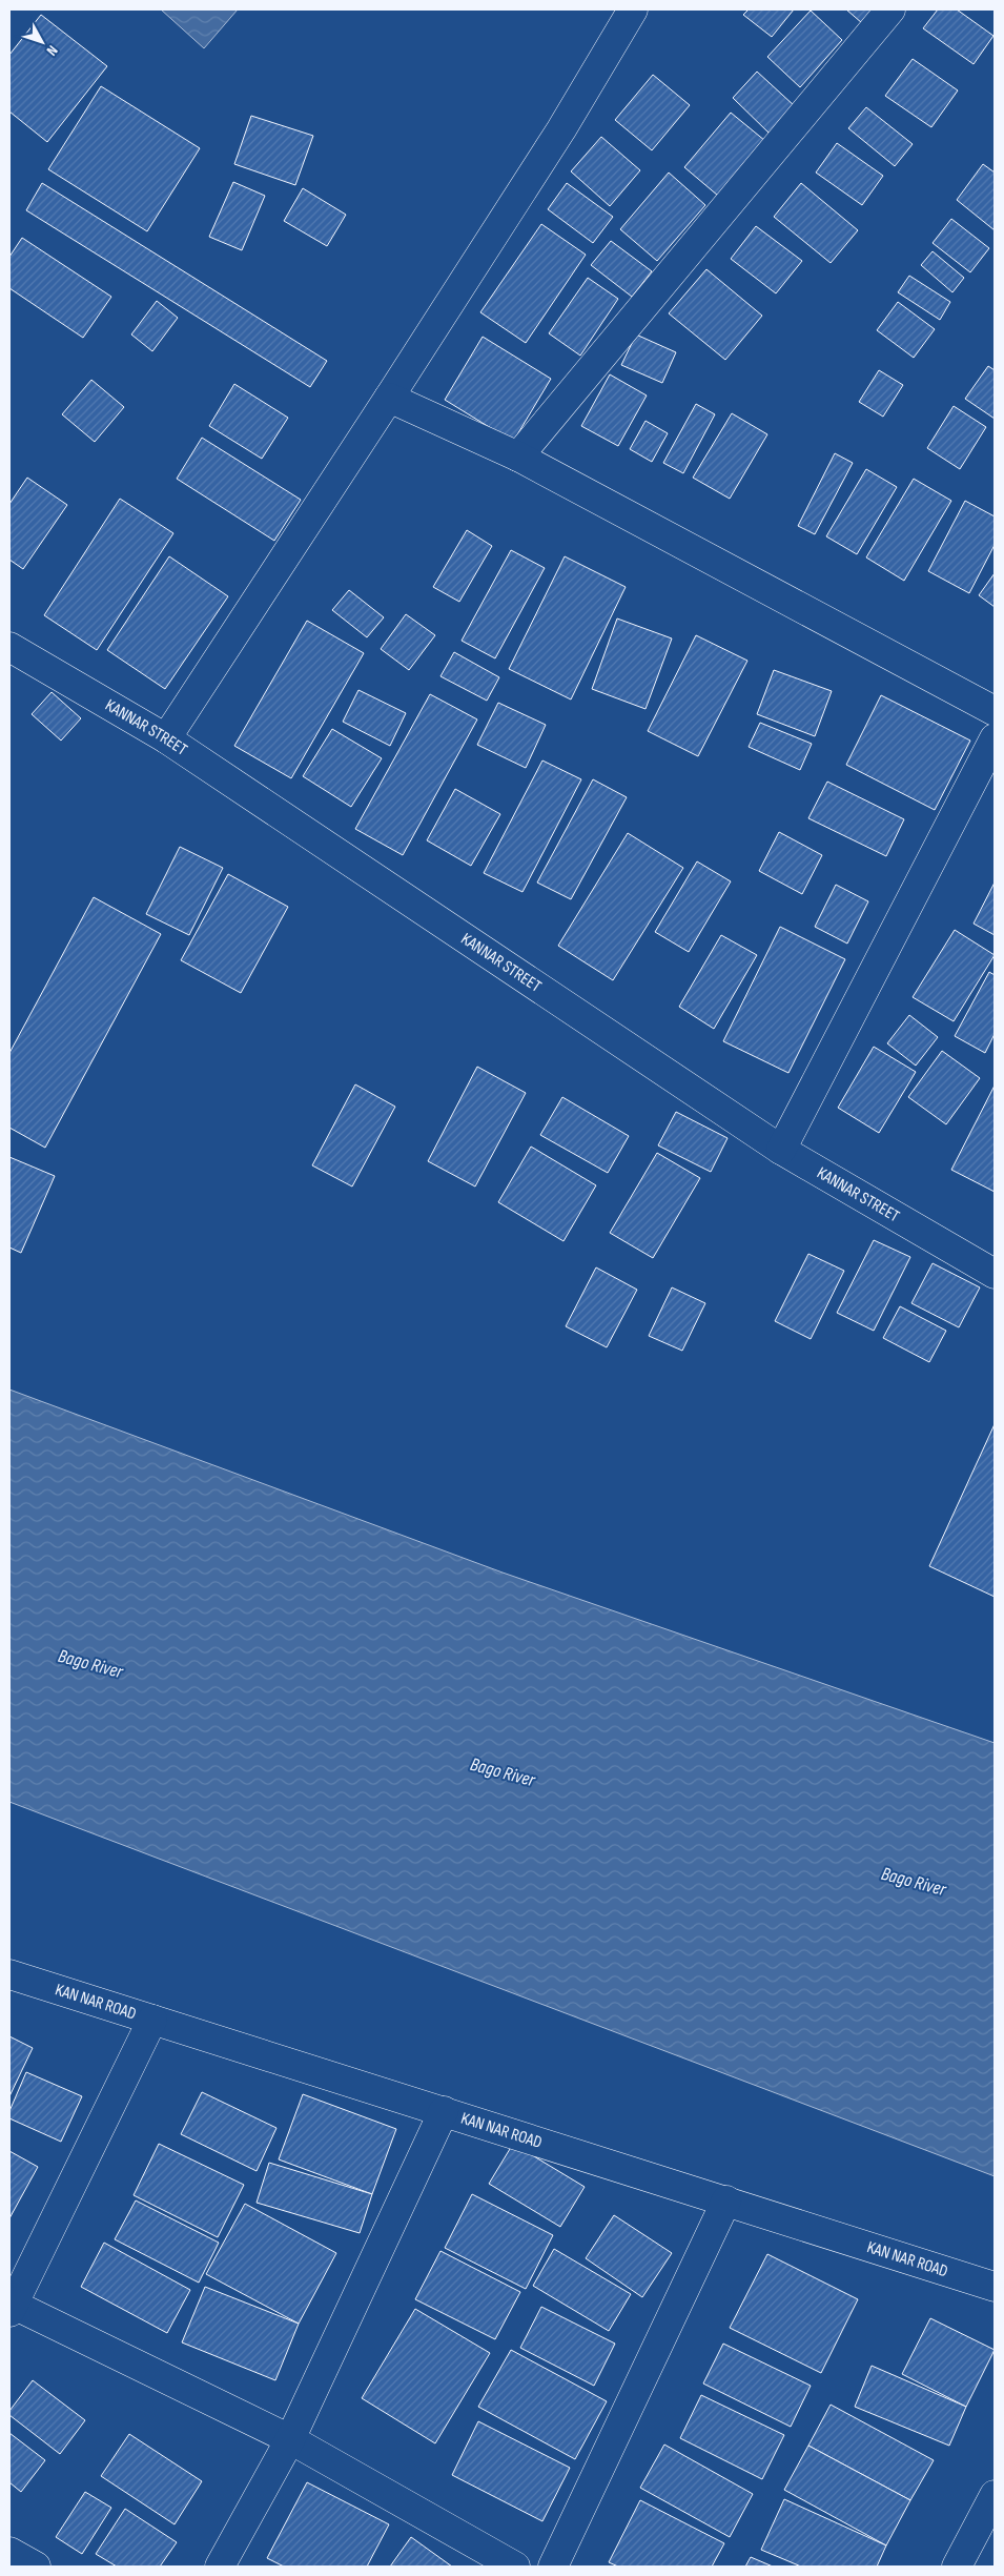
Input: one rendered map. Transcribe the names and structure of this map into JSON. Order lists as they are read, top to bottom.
{
  "streets": {
    "street": ["KANNAR STREET", "KAN NAR ROAD"]
  },
  "water": ["Bago River"],
  "north": "bottom right"
}
